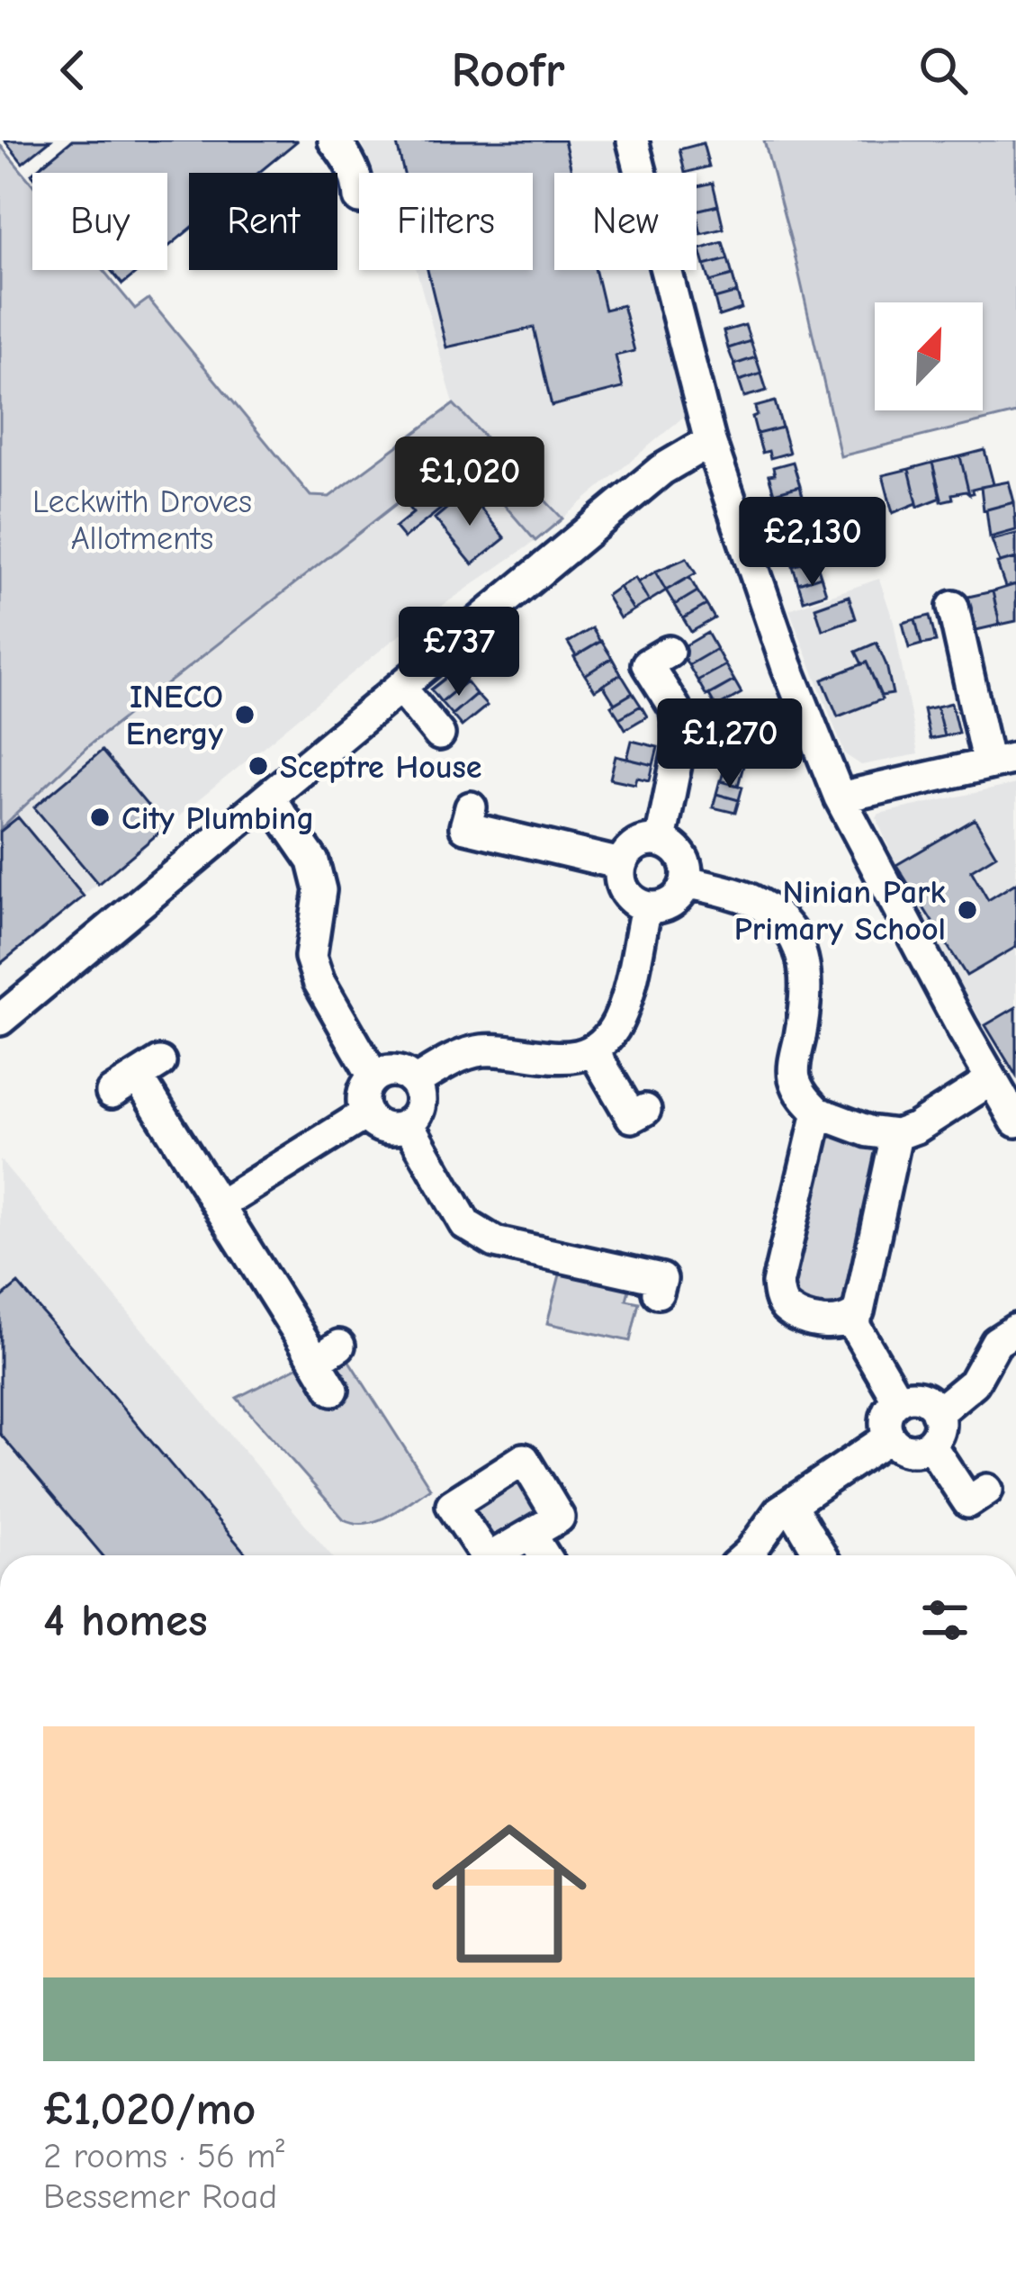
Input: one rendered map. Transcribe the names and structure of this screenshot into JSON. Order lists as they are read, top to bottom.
{
  "parks": ["Leckwith Droves Allotments"],
  "places": [
    "INECO Energy",
    "Sceptre House",
    "City Plumbing",
    "Ninian Park Primary School"
  ],
  "north": "top right",
  "page": {
    "header": "Roofr",
    "chip": [
      "Buy",
      "Rent",
      "Filters",
      "New"
    ],
    "price": [
      "£1,020",
      "£2,130",
      "£737",
      "£1,270"
    ],
    "heading": "4 homes",
    "list": [
      {
        "name": "£1,020/mo",
        "note": "2 rooms · 56 m² · Bessemer Road"
      }
    ]
  }
}
